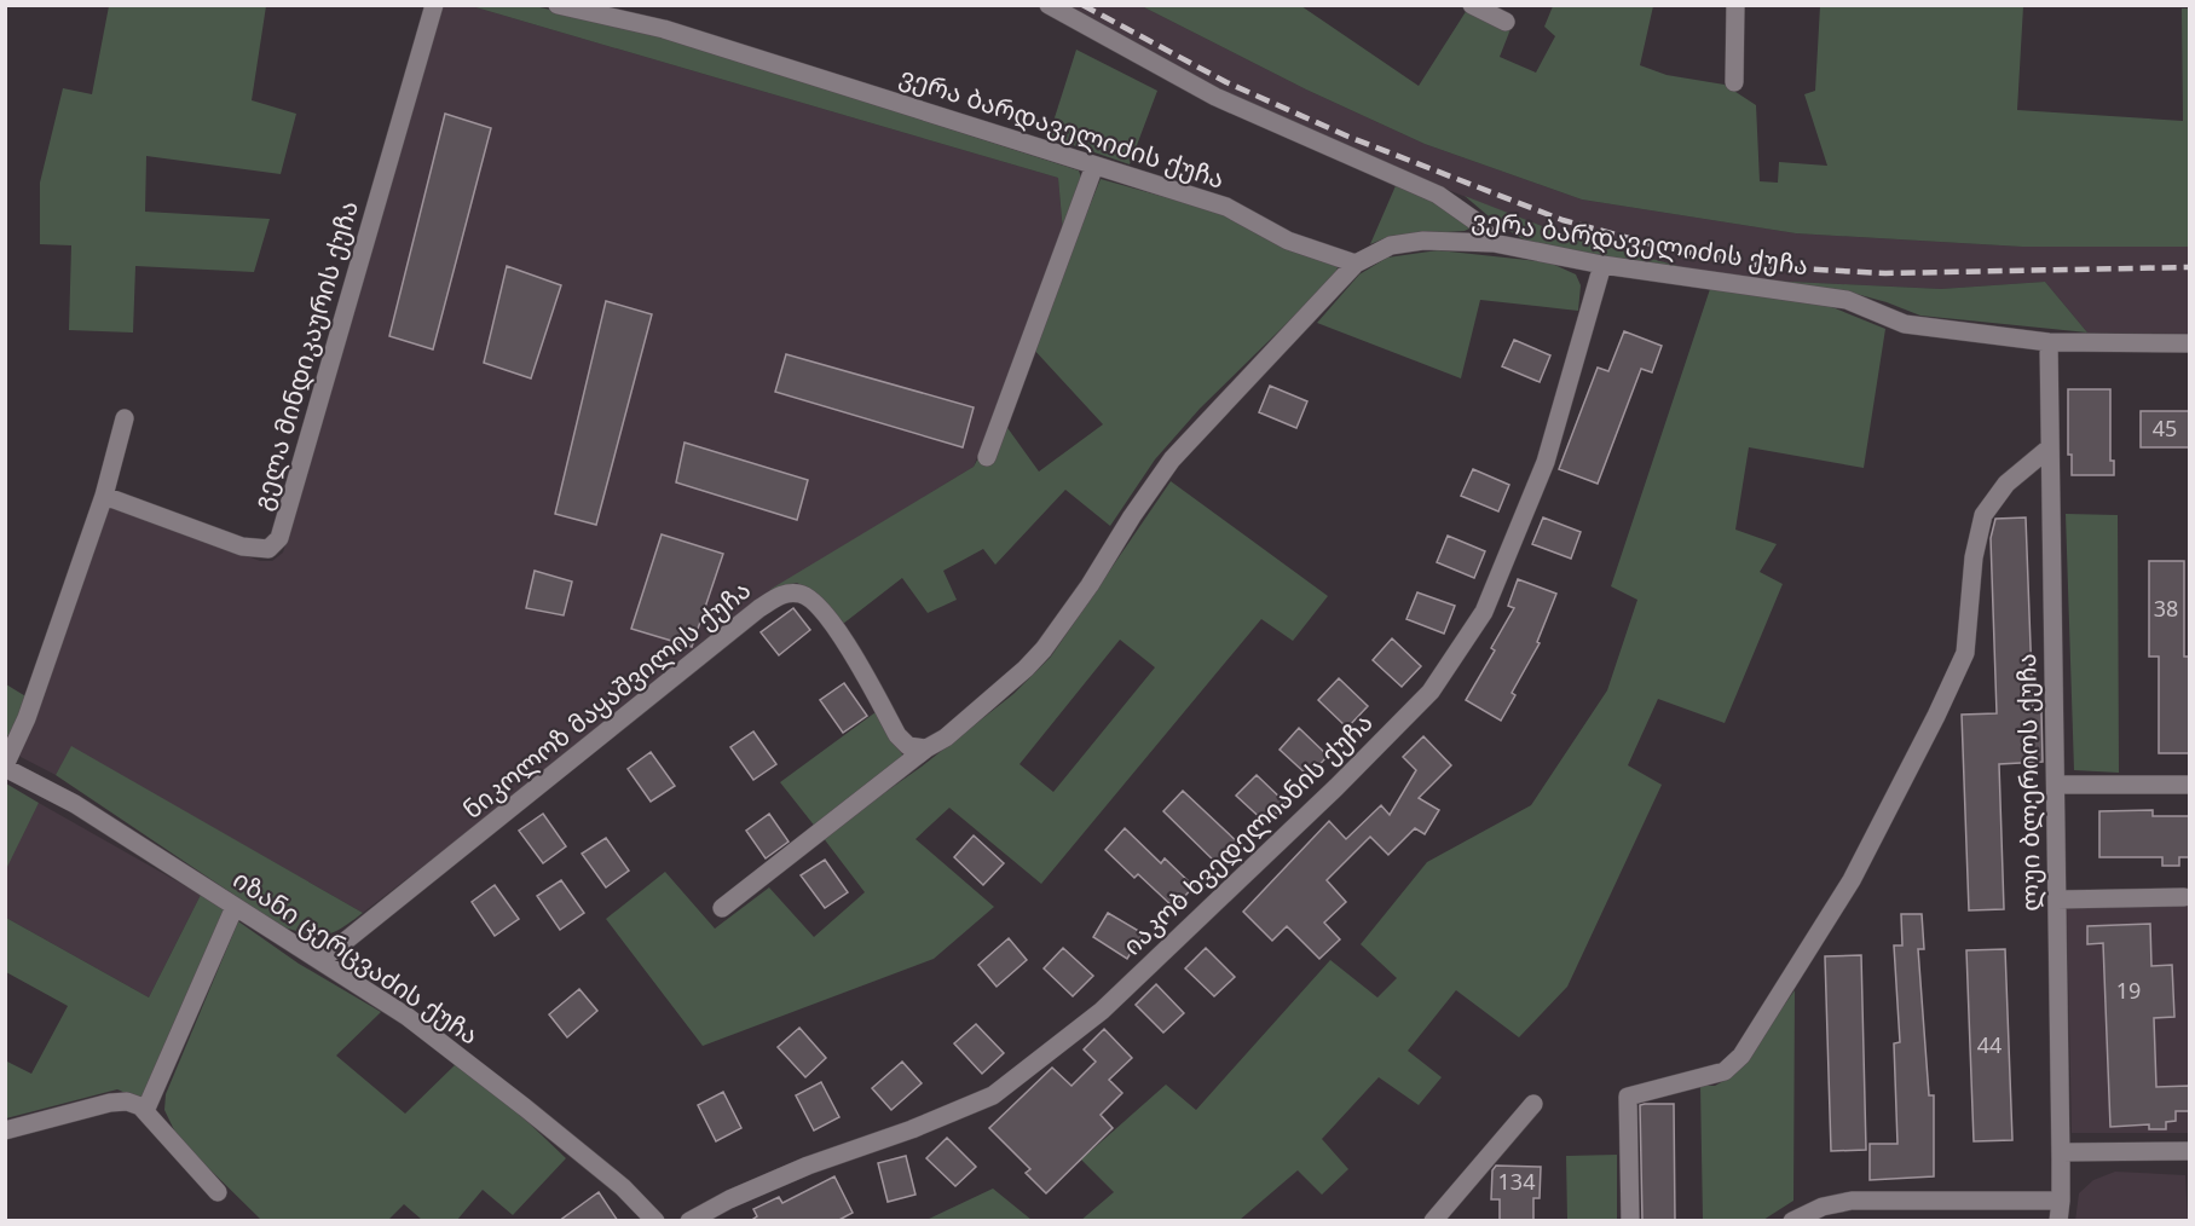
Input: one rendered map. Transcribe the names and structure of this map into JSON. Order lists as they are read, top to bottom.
{
  "streets": {
    "street": [
      "ვერა ბარდაველიძის ქუჩა",
      "გელა მინდიკაურის ქუჩა",
      "ნიკოლოზ მაყაშვილის ქუჩა",
      "ლუი ბლერიოს ქუჩა",
      "იაკობ ხვედელიანის ქუჩა",
      "იზანი ცერცვაძის ქუჩა"
    ]
  },
  "crossings": [
    ["ვერა ბარდაველიძის ქუჩა", "ლუი ბლერიოს ქუჩა"],
    ["ვერა ბარდაველიძის ქუჩა", "იაკობ ხვედელიანის ქუჩა"],
    ["ნიკოლოზ მაყაშვილის ქუჩა", "იზანი ცერცვაძის ქუჩა"]
  ],
  "house_numbers": [
    "45",
    "38",
    "19",
    "44",
    "134"
  ]
}
